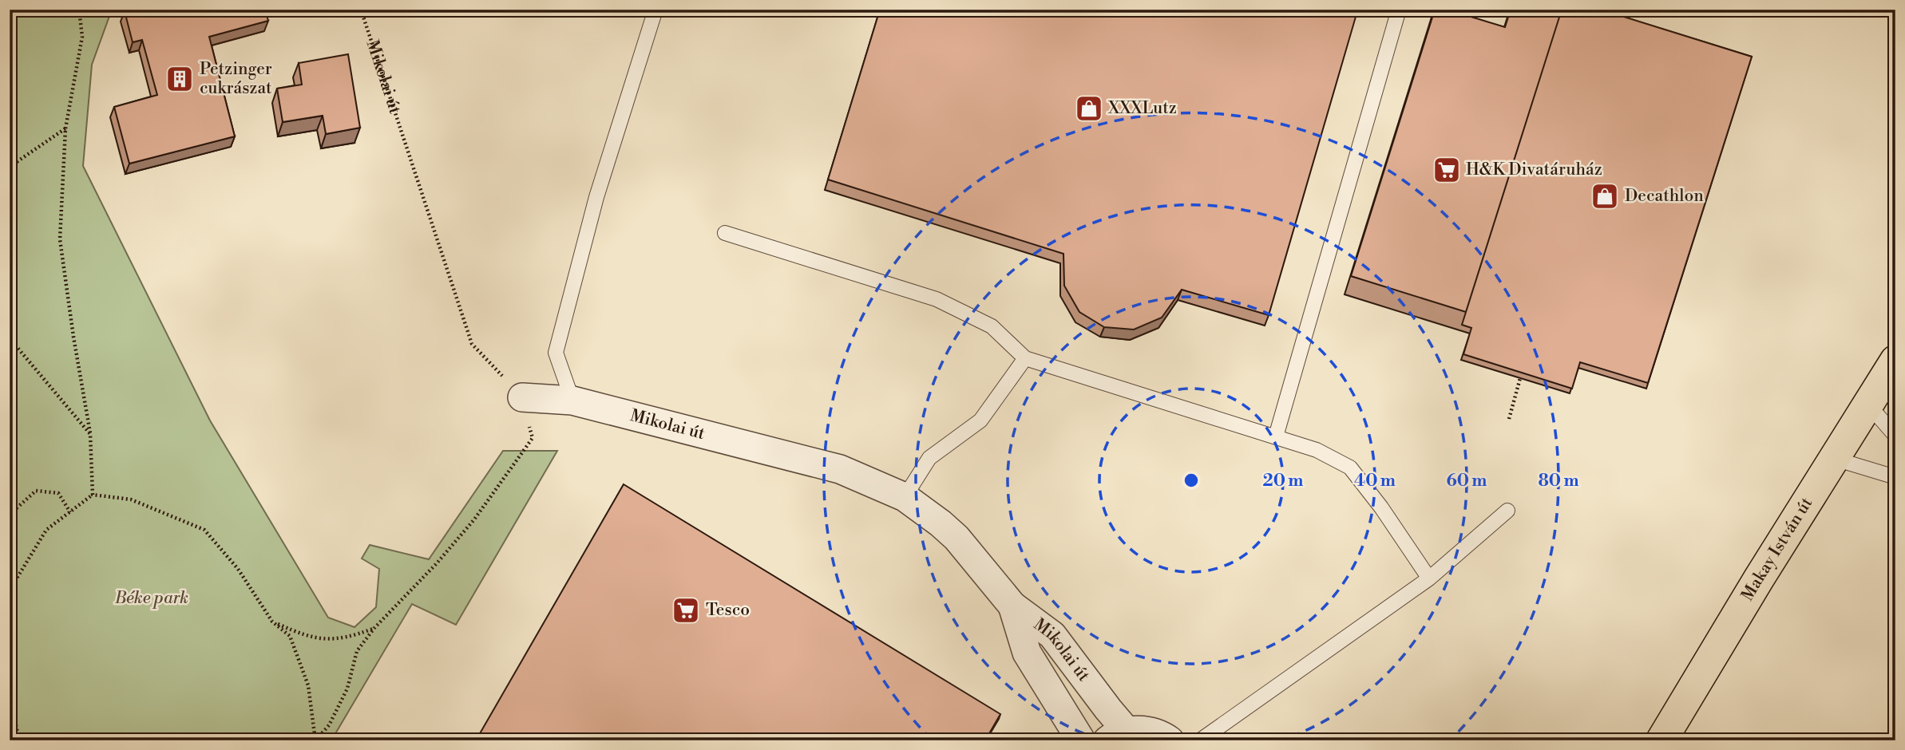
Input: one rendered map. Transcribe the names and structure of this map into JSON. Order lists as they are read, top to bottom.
{
  "streets": {
    "main road": ["Makay István út"],
    "street": ["Mikolai út"]
  },
  "parks": ["Béke park"],
  "places": {
    "building": ["Petzinger cukrászat"],
    "shop": ["XXXLutz", "Decathlon"],
    "supermarket": ["H&K Divatáruház", "Tesco"]
  },
  "rings": [
    "20 m",
    "40 m",
    "60 m",
    "80 m"
  ]
}
